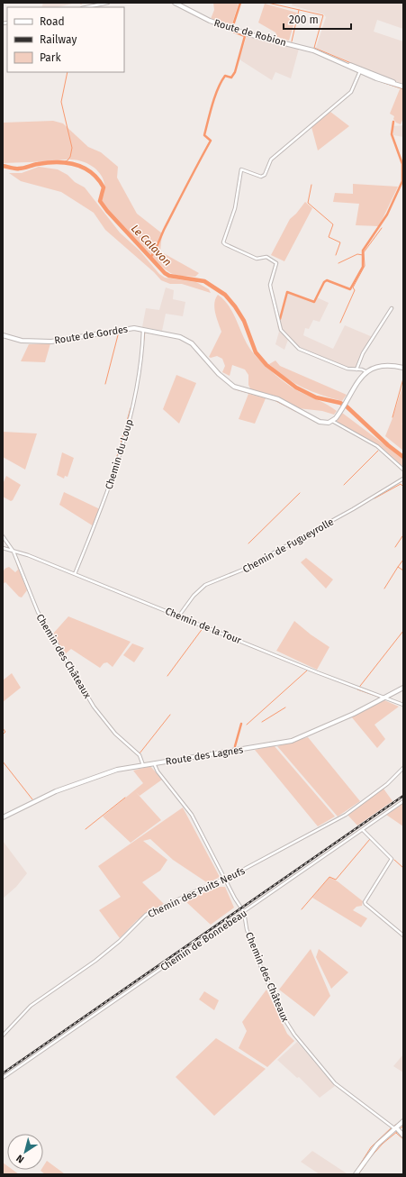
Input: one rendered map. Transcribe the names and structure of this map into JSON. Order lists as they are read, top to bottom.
{
  "streets": {
    "street": [
      "Route de Robion",
      "Route de Gordes",
      "Chemin du Loup",
      "Chemin de Fugueyrolle",
      "Chemin de la Tour",
      "Chemin des Châteaux",
      "Route des Lagnes",
      "Chemin des Puits Neufs",
      "Chemin de Bonnebeau"
    ]
  },
  "crossings": [
    ["Route de Gordes", "Chemin du Loup"],
    ["Chemin du Loup", "Chemin de la Tour"],
    ["Chemin de Fugueyrolle", "Chemin de la Tour"],
    ["Chemin de la Tour", "Chemin des Châteaux"],
    ["Chemin de la Tour", "Route des Lagnes"],
    ["Chemin des Châteaux", "Route des Lagnes"],
    ["Chemin des Châteaux", "Chemin des Puits Neufs"],
    ["Chemin des Châteaux", "Chemin de Bonnebeau"]
  ],
  "water": ["Le Calavon"],
  "legend": ["Road", "Railway", "Park"],
  "scale_bar": "200 m",
  "north": "bottom left"
}
